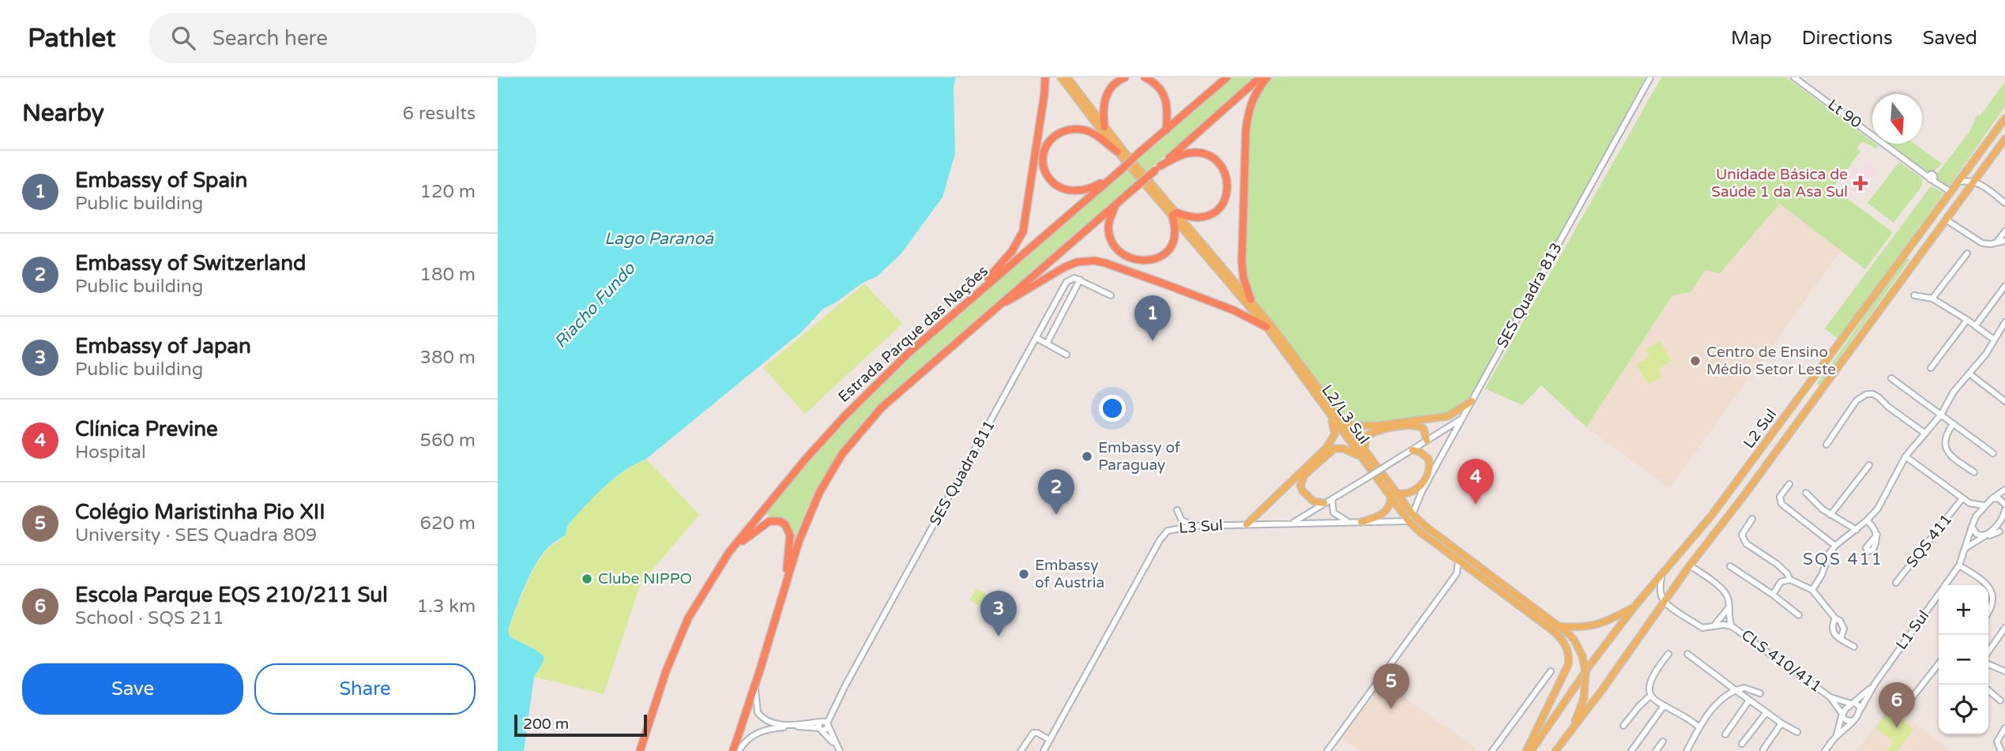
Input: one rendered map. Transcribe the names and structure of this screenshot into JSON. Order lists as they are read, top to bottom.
{
  "streets": {
    "highway": ["Estrada Parque das Nações"],
    "main road": ["L2/L3 Sul", "L2 Sul"],
    "street": [
      "Lt 90",
      "SES Quadra 813",
      "SES Quadra 811",
      "L3 Sul",
      "SQS 411",
      "L1 Sul",
      "CLS 410/411"
    ]
  },
  "crossings": [
    ["Lt 90", "L2 Sul"],
    ["SES Quadra 813", "L2/L3 Sul"],
    ["SES Quadra 813", "L3 Sul"],
    ["L2/L3 Sul", "L2 Sul"],
    ["L2/L3 Sul", "L3 Sul"],
    ["L1 Sul", "CLS 410/411"]
  ],
  "districts": ["SQS 411"],
  "water": ["Lago Paranoá", "Riacho Fundo"],
  "places": {
    "health": ["Unidade Básica de Saúde 1 da Asa Sul"],
    "other": [
      "Centro de Ensino Médio Setor Leste",
      "Embassy of Paraguay",
      "Embassy of Austria",
      "Clube NIPPO"
    ]
  },
  "scale_bar": "200 m",
  "north": "bottom",
  "page": {
    "header": "Pathlet",
    "search": "Search here",
    "nav": ["Map", "Directions", "Saved"],
    "heading": ["Nearby", "6 results"],
    "list": [
      {
        "mark": "1",
        "name": "Embassy of Spain",
        "note": "Public building",
        "value": "120 m"
      },
      {
        "mark": "2",
        "name": "Embassy of Switzerland",
        "note": "Public building",
        "value": "180 m"
      },
      {
        "mark": "3",
        "name": "Embassy of Japan",
        "note": "Public building",
        "value": "380 m"
      },
      {
        "mark": "4",
        "name": "Clínica Previne",
        "note": "Hospital",
        "value": "560 m"
      },
      {
        "mark": "5",
        "name": "Colégio Maristinha Pio XII",
        "note": "University · SES Quadra 809",
        "value": "620 m"
      },
      {
        "mark": "6",
        "name": "Escola Parque EQS 210/211 Sul",
        "note": "School · SQS 211",
        "value": "1.3 km"
      }
    ],
    "pins": [
      "1",
      "4",
      "2",
      "3",
      "5",
      "6"
    ],
    "map_buttons": ["+", "−"],
    "buttons": ["Save", "Share"],
    "scale": "200 m"
  }
}
